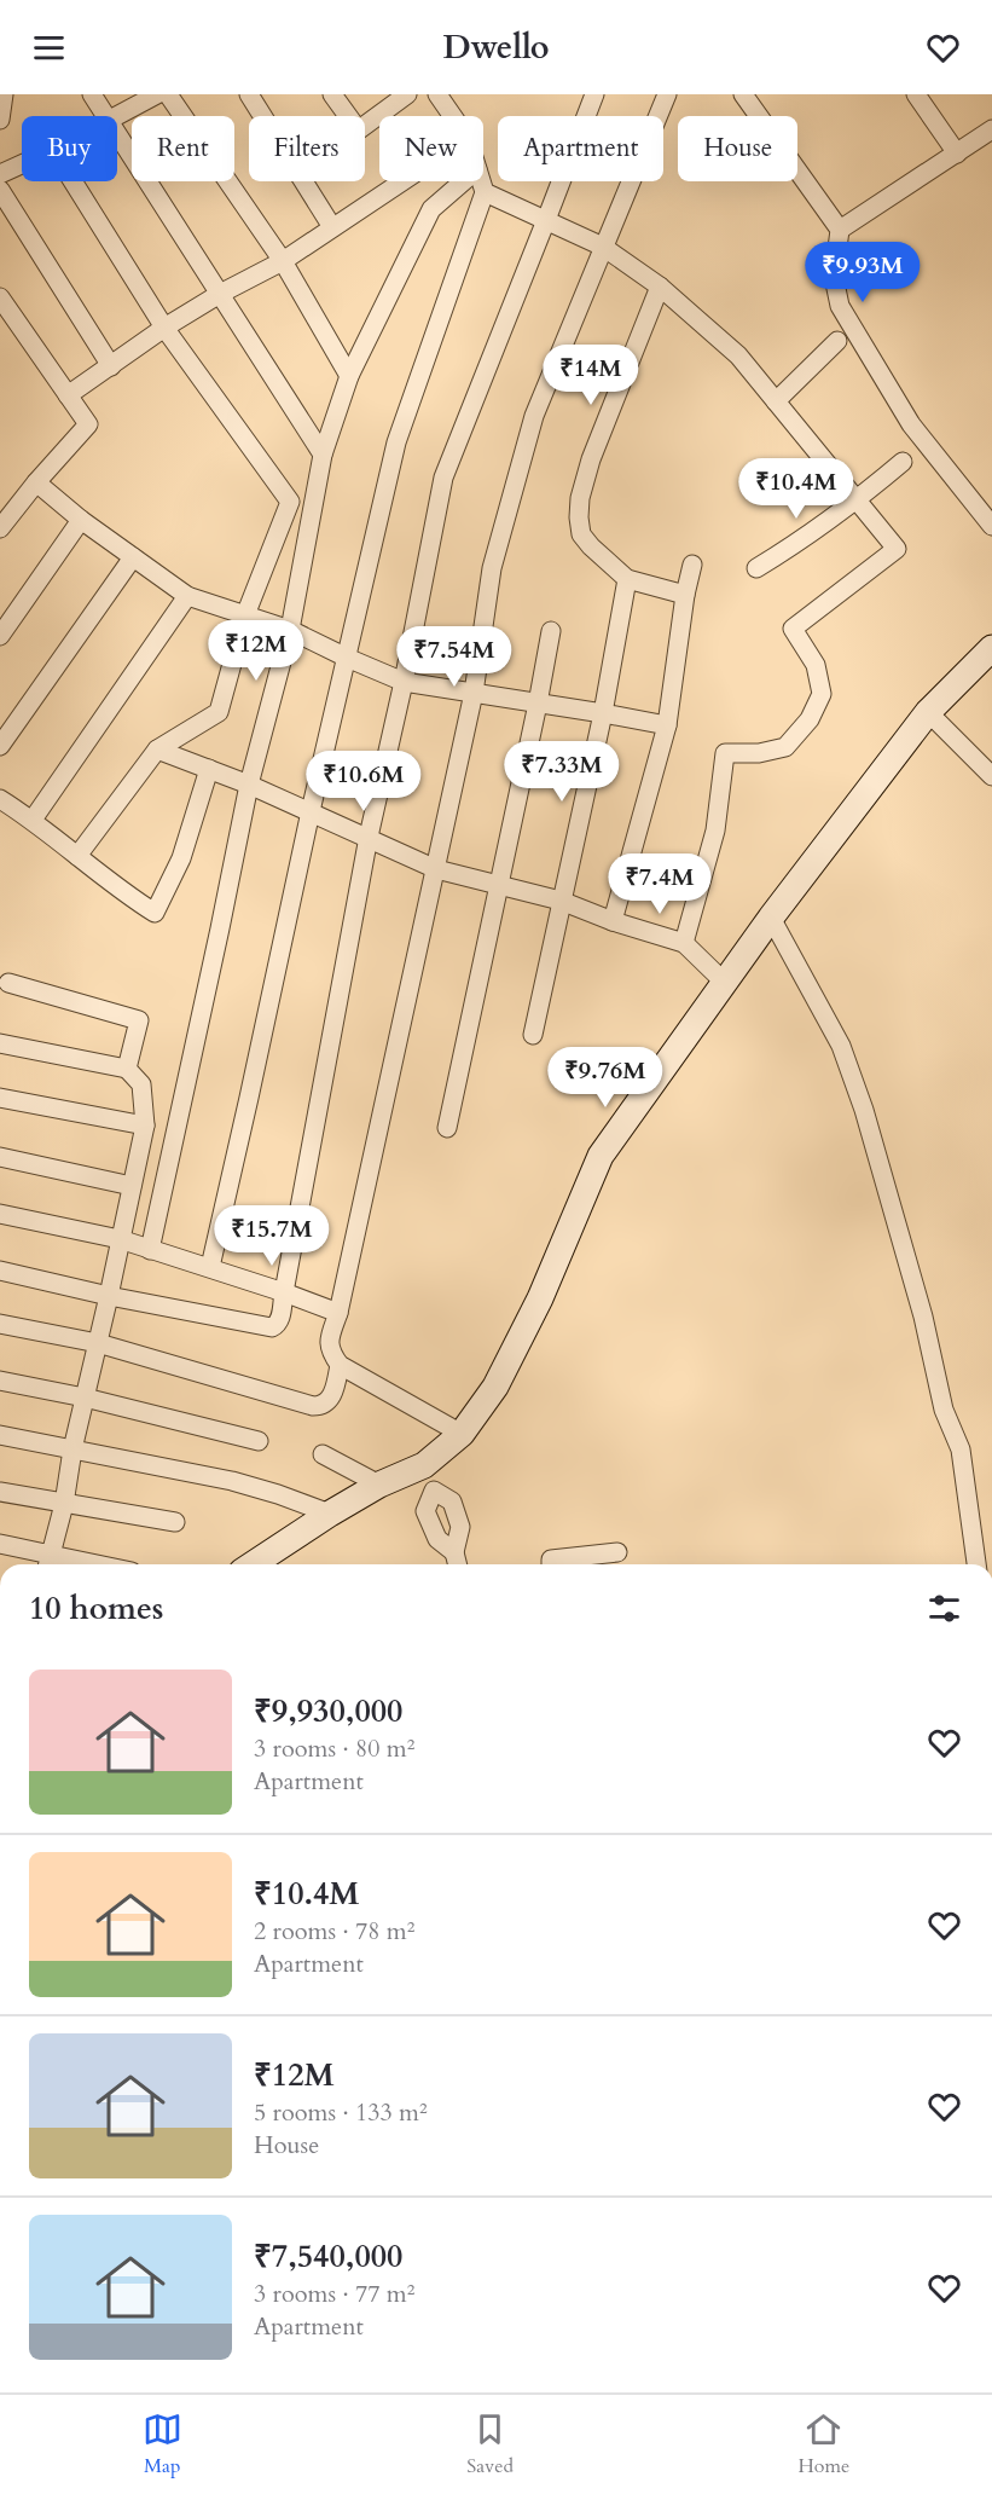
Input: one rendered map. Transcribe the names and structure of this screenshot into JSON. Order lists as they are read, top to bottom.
{
  "page": {
    "header": "Dwello",
    "chip": [
      "Buy",
      "Rent",
      "Filters",
      "New",
      "Apartment",
      "House"
    ],
    "price": [
      "₹9.93M",
      "₹14M",
      "₹10.4M",
      "₹12M",
      "₹7.54M",
      "₹7.33M",
      "₹10.6M",
      "₹7.4M",
      "₹9.76M",
      "₹15.7M"
    ],
    "heading": "10 homes",
    "list": [
      {
        "name": "₹9,930,000",
        "note": "3 rooms · 80 m² · Apartment"
      },
      {
        "name": "₹10.4M",
        "note": "2 rooms · 78 m² · Apartment"
      },
      {
        "name": "₹12M",
        "note": "5 rooms · 133 m² · House"
      },
      {
        "name": "₹7,540,000",
        "note": "3 rooms · 77 m² · Apartment"
      }
    ],
    "tabs": ["Map", "Saved", "Home"]
  }
}
